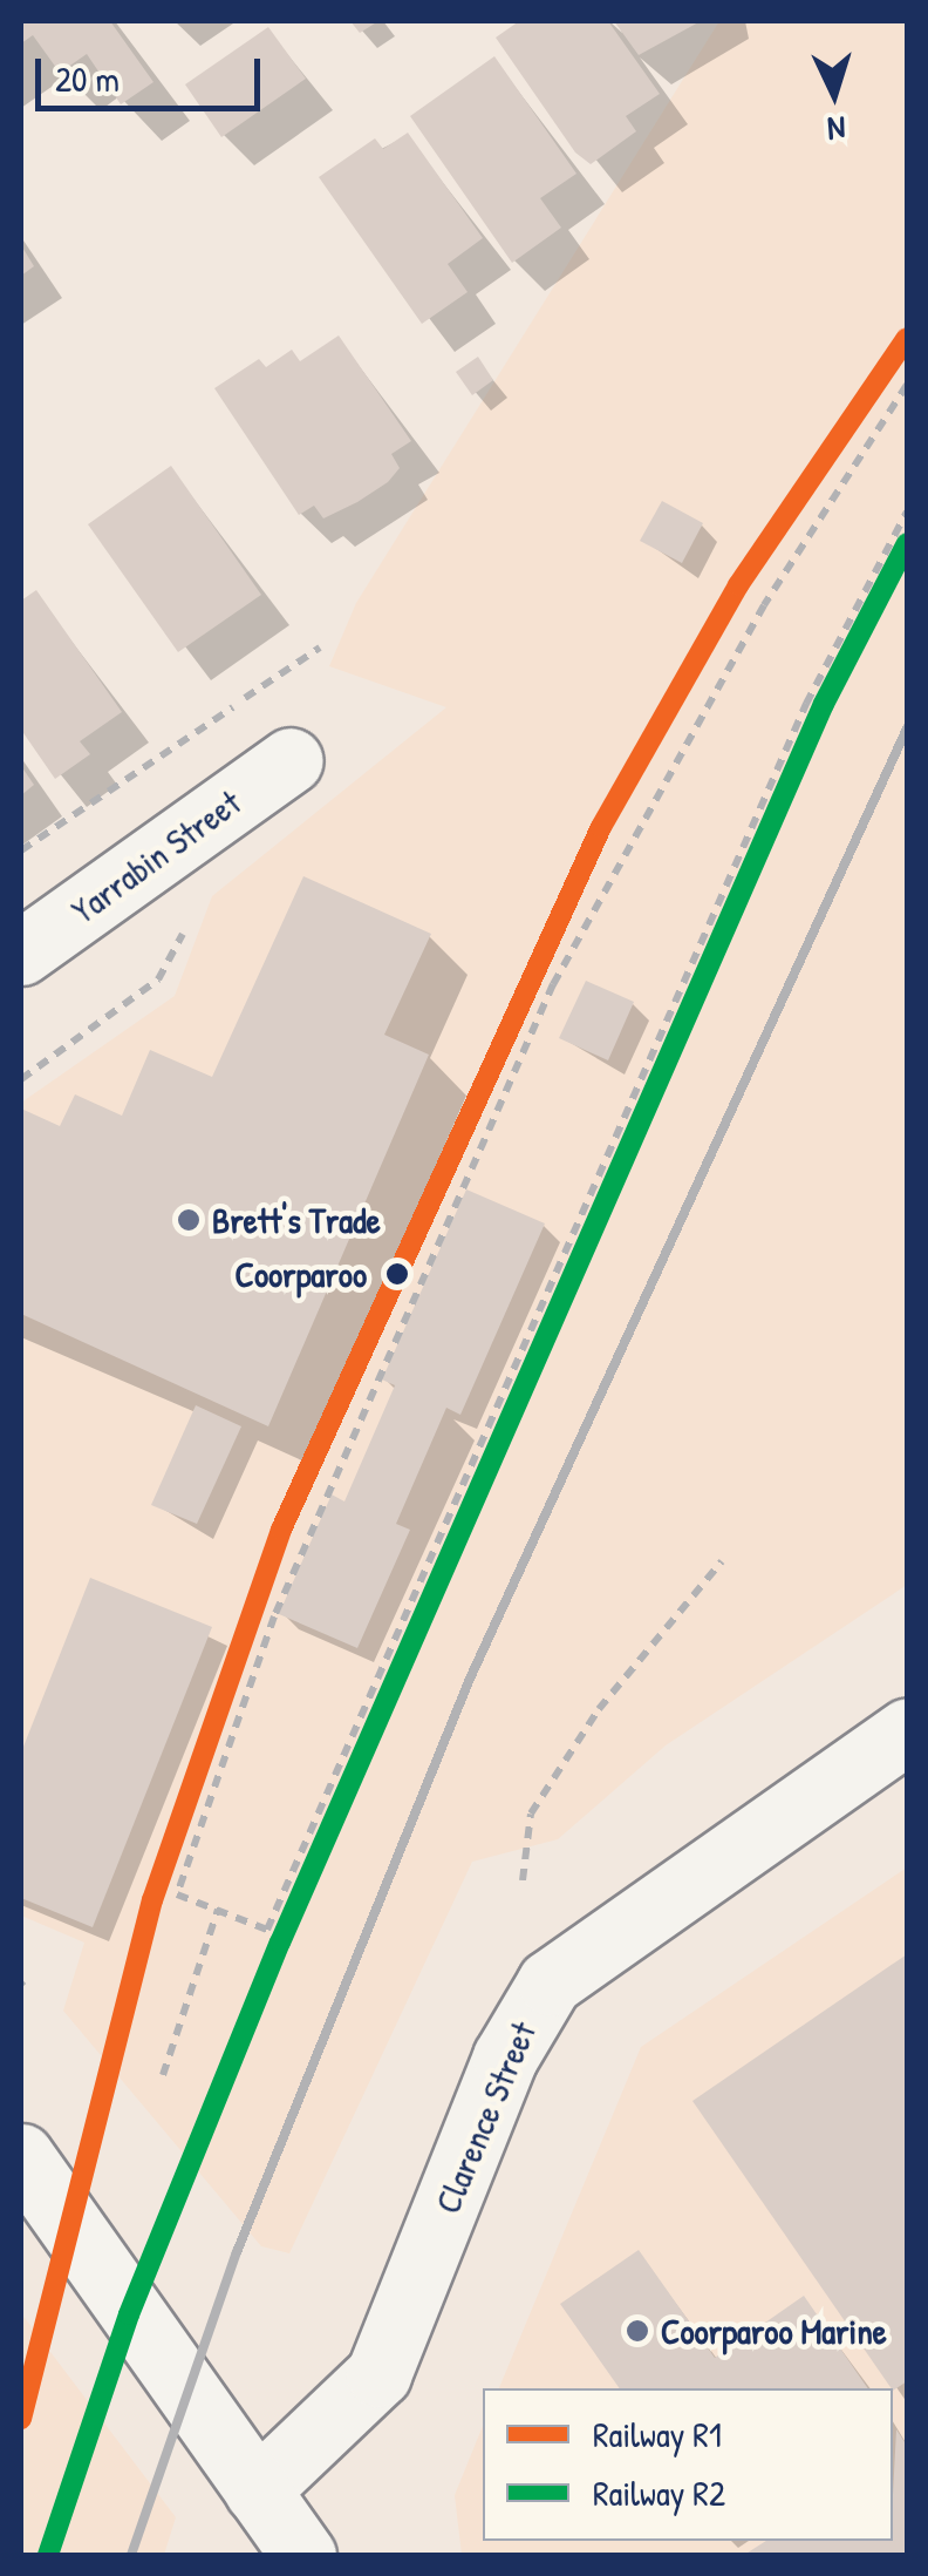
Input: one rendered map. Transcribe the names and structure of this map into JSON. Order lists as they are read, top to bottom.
{
  "streets": {
    "street": ["Yarrabin Street", "Clarence Street"]
  },
  "places": ["Brett's Trade", "Coorparoo", "Coorparoo Marine"],
  "lines": ["rail line R1", "rail line R2"],
  "legend": ["Railway R1", "Railway R2"],
  "scale_bar": "20 m",
  "north": "bottom"
}
